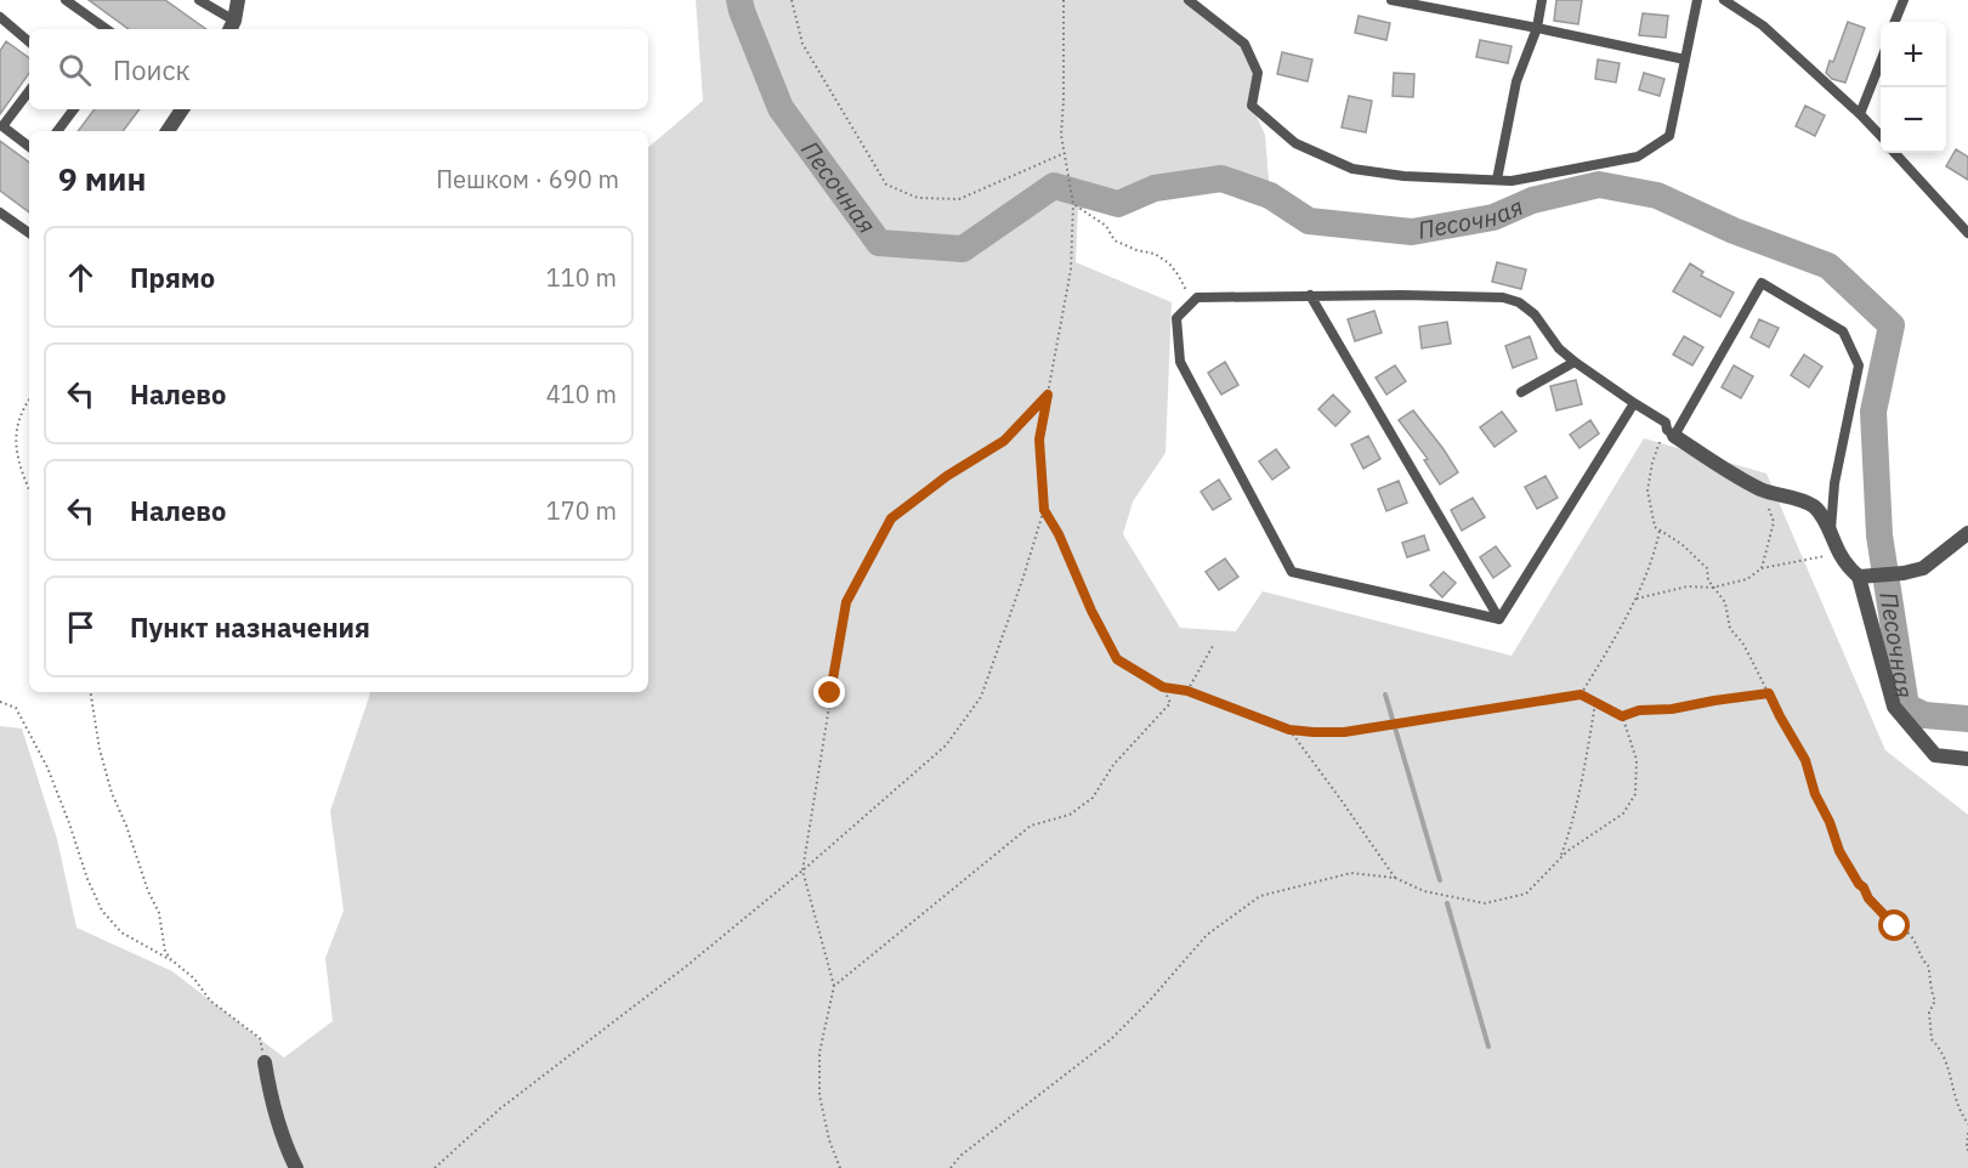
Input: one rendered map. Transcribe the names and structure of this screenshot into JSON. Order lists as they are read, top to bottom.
{
  "water": ["Песочная"],
  "page": {
    "map_buttons": ["+", "−"],
    "search": "Поиск",
    "heading": ["9 мин", "Пешком · 690 m"],
    "list": [
      ["Прямо", "110 m"],
      ["Налево", "410 m"],
      ["Налево", "170 m"],
      "Пункт назначения"
    ]
  }
}
